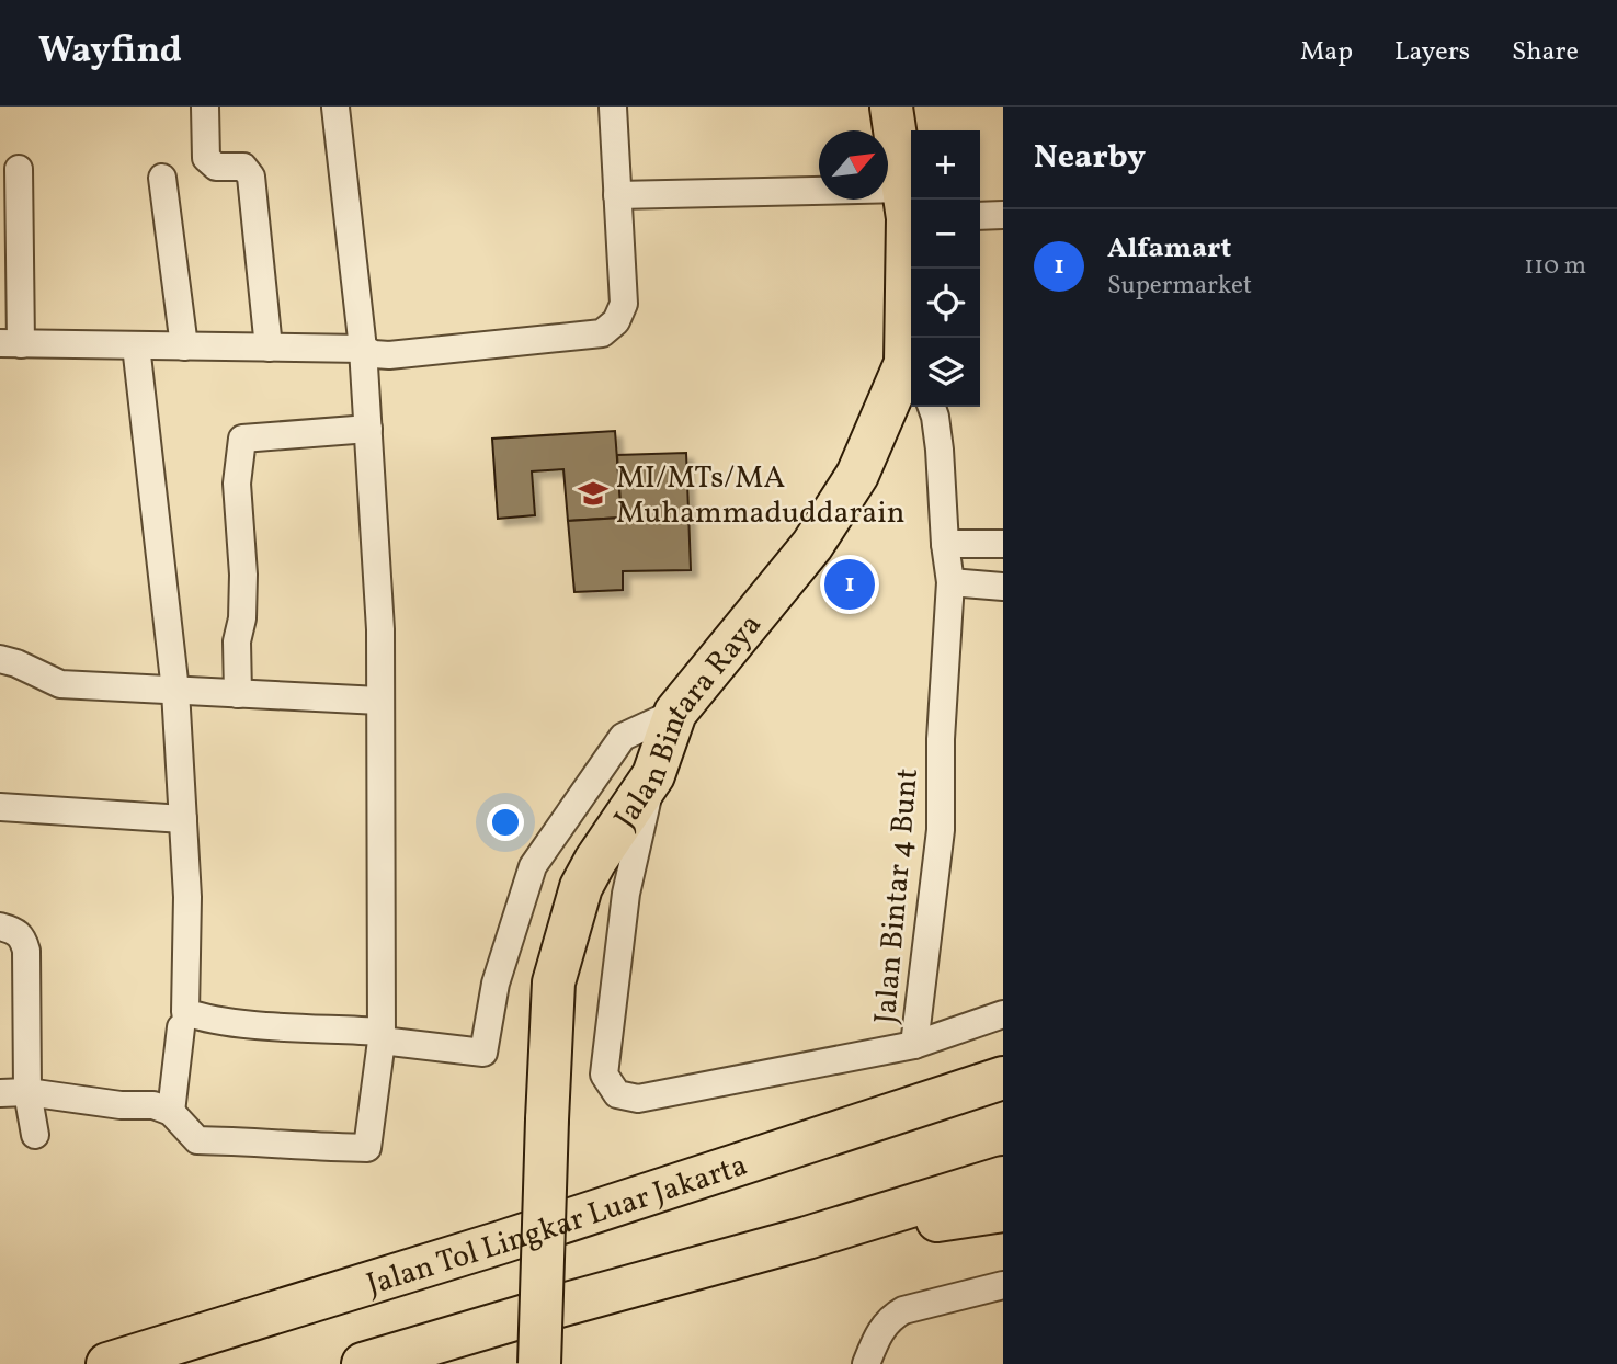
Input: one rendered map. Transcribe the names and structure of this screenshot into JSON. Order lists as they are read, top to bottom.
{
  "streets": {
    "main road": ["Jalan Bintara Raya", "Jalan Tol Lingkar Luar Jakarta"],
    "street": ["Jalan Bintar 4 Bunt"]
  },
  "crossings": [
    ["Jalan Bintara Raya", "Jalan Bintar 4 Bunt"]
  ],
  "places": {
    "school or university": ["MI/MTs/MA Muhammaduddarain"]
  },
  "north": "top right",
  "page": {
    "header": "Wayfind",
    "nav": ["Map", "Layers", "Share"],
    "heading": "Nearby",
    "map_buttons": ["+", "−"],
    "list": [
      {
        "mark": "1",
        "name": "Alfamart",
        "note": "Supermarket",
        "value": "110 m"
      }
    ],
    "pins": "1"
  }
}
